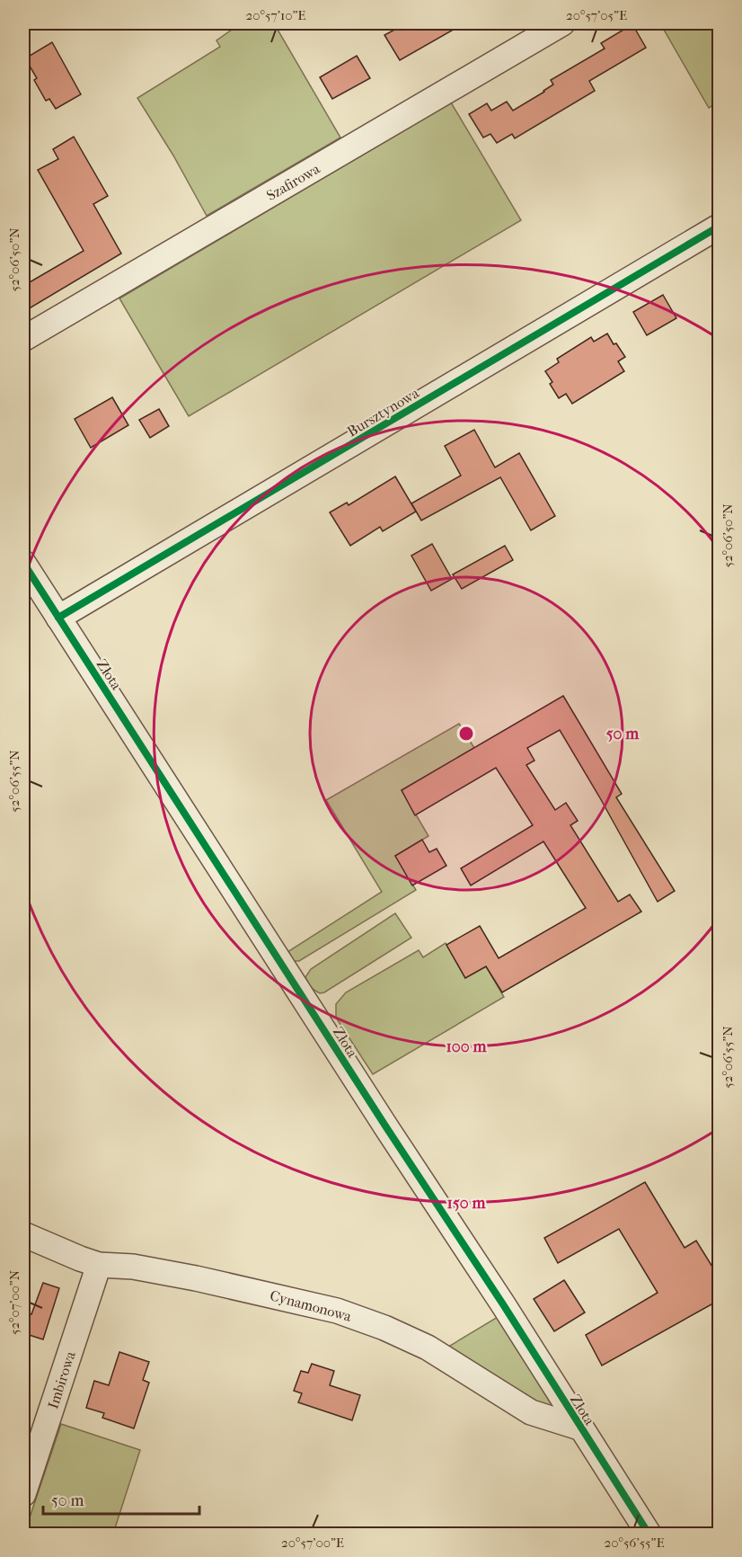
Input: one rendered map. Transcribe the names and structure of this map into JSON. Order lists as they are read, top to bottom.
{
  "streets": {
    "street": [
      "Szafirowa",
      "Bursztynowa",
      "Złota",
      "Cynamonowa",
      "Imbirowa"
    ]
  },
  "crossings": [
    ["Bursztynowa", "Złota"],
    ["Złota", "Cynamonowa"],
    ["Cynamonowa", "Imbirowa"]
  ],
  "scale_bar": "50 m",
  "coordinates": [
    "20°57'10\"E",
    "20°57'05\"E",
    "52°06'50\"N",
    "52°06'55\"N",
    "52°07'00\"N",
    "20°57'00\"E",
    "20°56'55\"E"
  ],
  "rings": ["50 m", "100 m", "150 m"]
}
